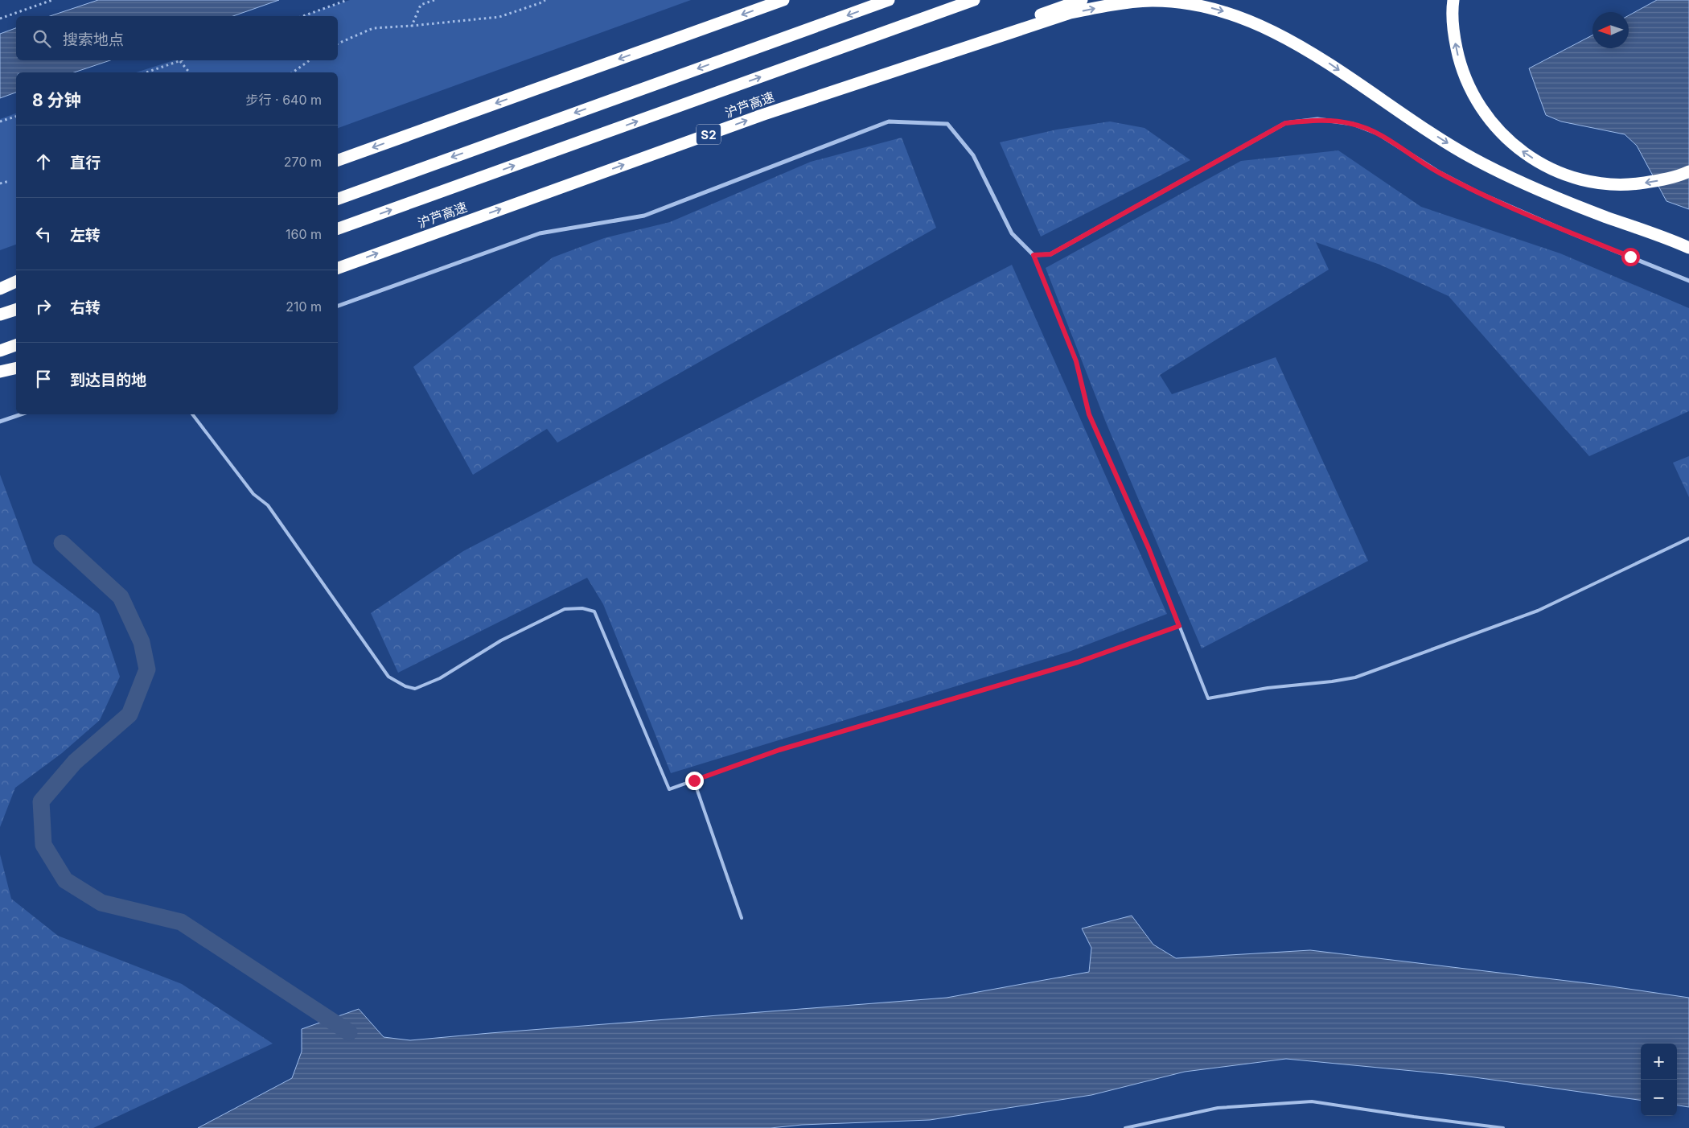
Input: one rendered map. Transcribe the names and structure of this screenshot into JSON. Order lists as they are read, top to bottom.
{
  "streets": {
    "highway": ["沪芦高速", "S2"]
  },
  "north": "left",
  "page": {
    "search": "搜索地点",
    "heading": ["8 分钟", "步行 · 640 m"],
    "list": [
      ["直行", "270 m"],
      ["左转", "160 m"],
      ["右转", "210 m"],
      "到达目的地"
    ],
    "map_buttons": ["+", "−"]
  }
}
